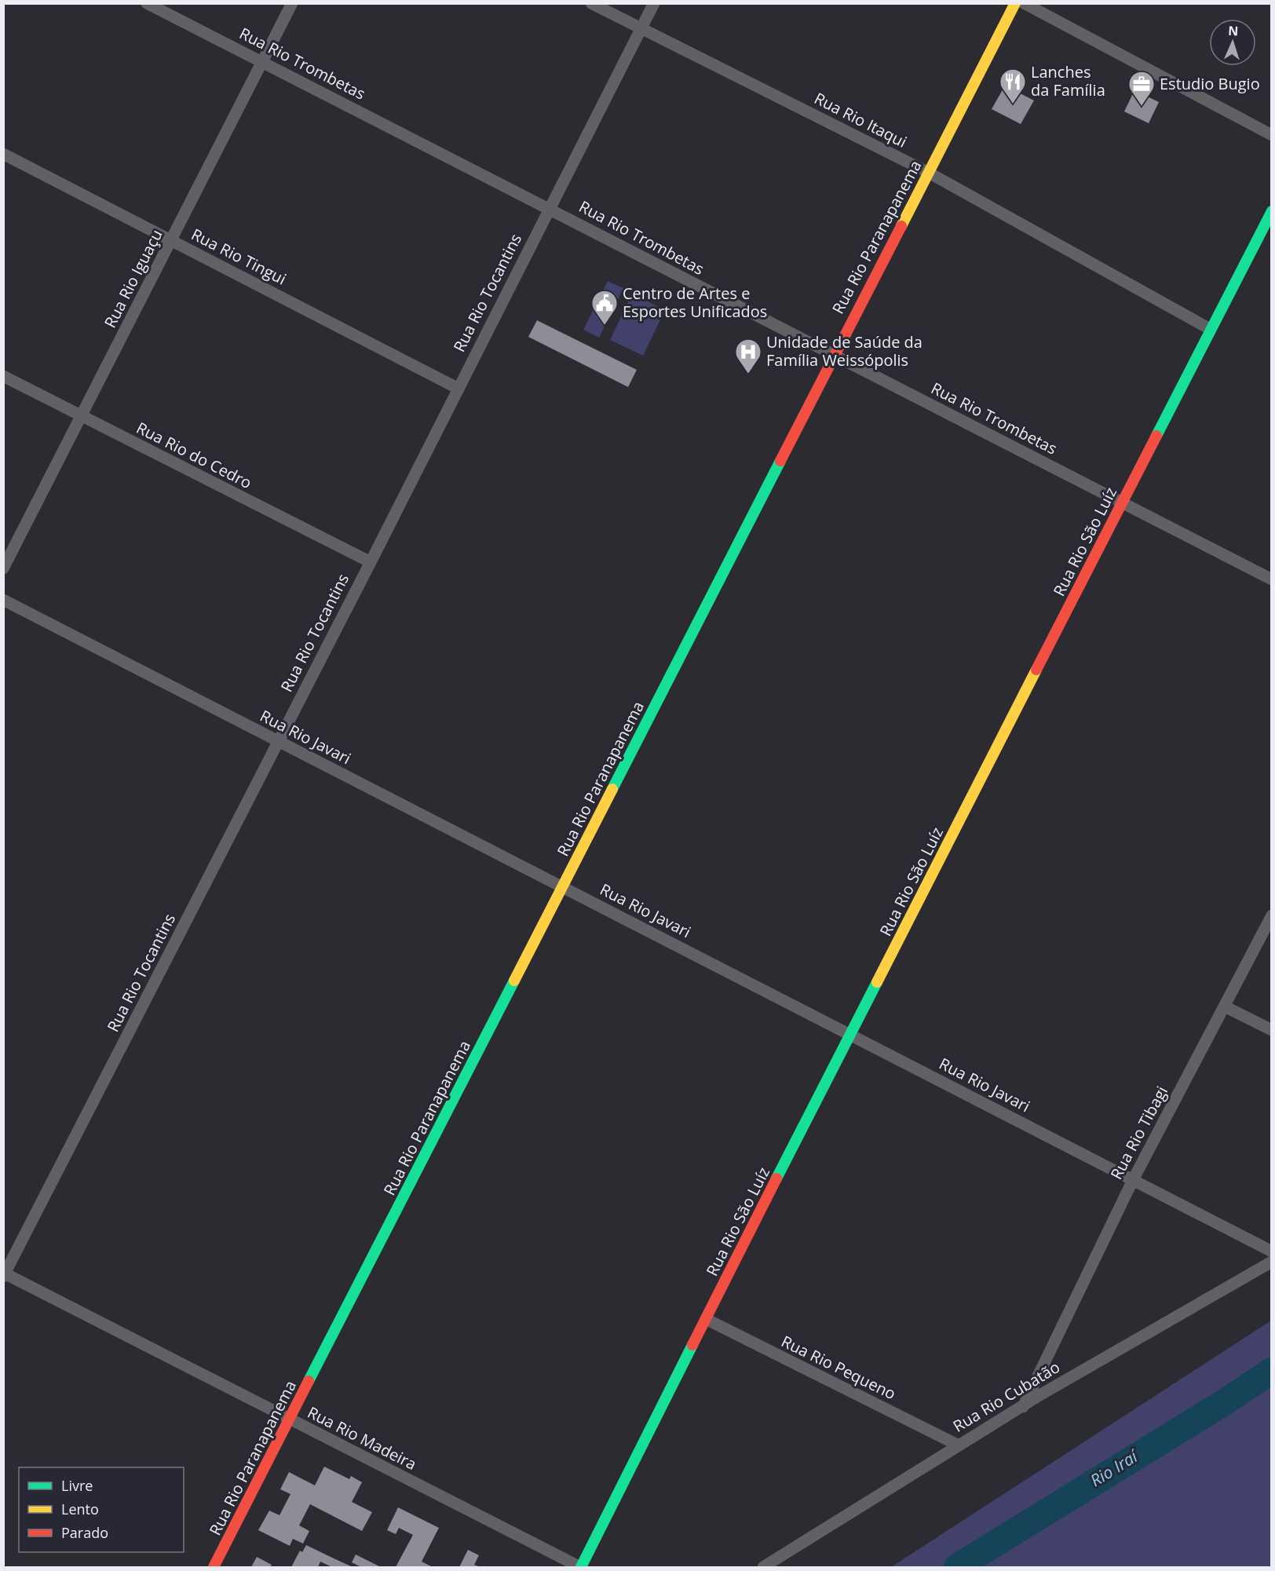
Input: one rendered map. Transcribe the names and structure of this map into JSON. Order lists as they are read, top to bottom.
{
  "streets": {
    "street": [
      "Rua Rio Trombetas",
      "Rua Rio Itaqui",
      "Rua Rio Paranapanema",
      "Rua Rio Tingui",
      "Rua Rio Iguaçu",
      "Rua Rio Tocantins",
      "Rua Rio do Cedro",
      "Rua Rio São Luíz",
      "Rua Rio Javari",
      "Rua Rio Tibagi",
      "Rua Rio Pequeno",
      "Rua Rio Cubatão",
      "Rua Rio Madeira"
    ]
  },
  "crossings": [
    ["Rua Rio Trombetas", "Rua Rio Paranapanema"],
    ["Rua Rio Trombetas", "Rua Rio Iguaçu"],
    ["Rua Rio Trombetas", "Rua Rio Tocantins"],
    ["Rua Rio Trombetas", "Rua Rio São Luíz"],
    ["Rua Rio Itaqui", "Rua Rio Paranapanema"],
    ["Rua Rio Itaqui", "Rua Rio Tocantins"],
    ["Rua Rio Itaqui", "Rua Rio São Luíz"],
    ["Rua Rio Paranapanema", "Rua Rio Javari"],
    ["Rua Rio Paranapanema", "Rua Rio Madeira"],
    ["Rua Rio Tingui", "Rua Rio Iguaçu"],
    ["Rua Rio Tingui", "Rua Rio Tocantins"],
    ["Rua Rio Iguaçu", "Rua Rio do Cedro"],
    ["Rua Rio Tocantins", "Rua Rio do Cedro"],
    ["Rua Rio Tocantins", "Rua Rio Javari"],
    ["Rua Rio Tocantins", "Rua Rio Madeira"],
    ["Rua Rio São Luíz", "Rua Rio Javari"],
    ["Rua Rio São Luíz", "Rua Rio Pequeno"],
    ["Rua Rio São Luíz", "Rua Rio Madeira"],
    ["Rua Rio Javari", "Rua Rio Tibagi"],
    ["Rua Rio Tibagi", "Rua Rio Cubatão"],
    ["Rua Rio Pequeno", "Rua Rio Cubatão"]
  ],
  "water": ["Rio Iraí"],
  "places": {
    "restaurant": ["Lanches da Família"],
    "office": ["Estudio Bugio"],
    "public building": ["Centro de Artes e Esportes Unificados"],
    "hospital": ["Unidade de Saúde da Família Weissópolis"]
  },
  "legend": ["Livre", "Lento", "Parado"],
  "north": "top"
}
